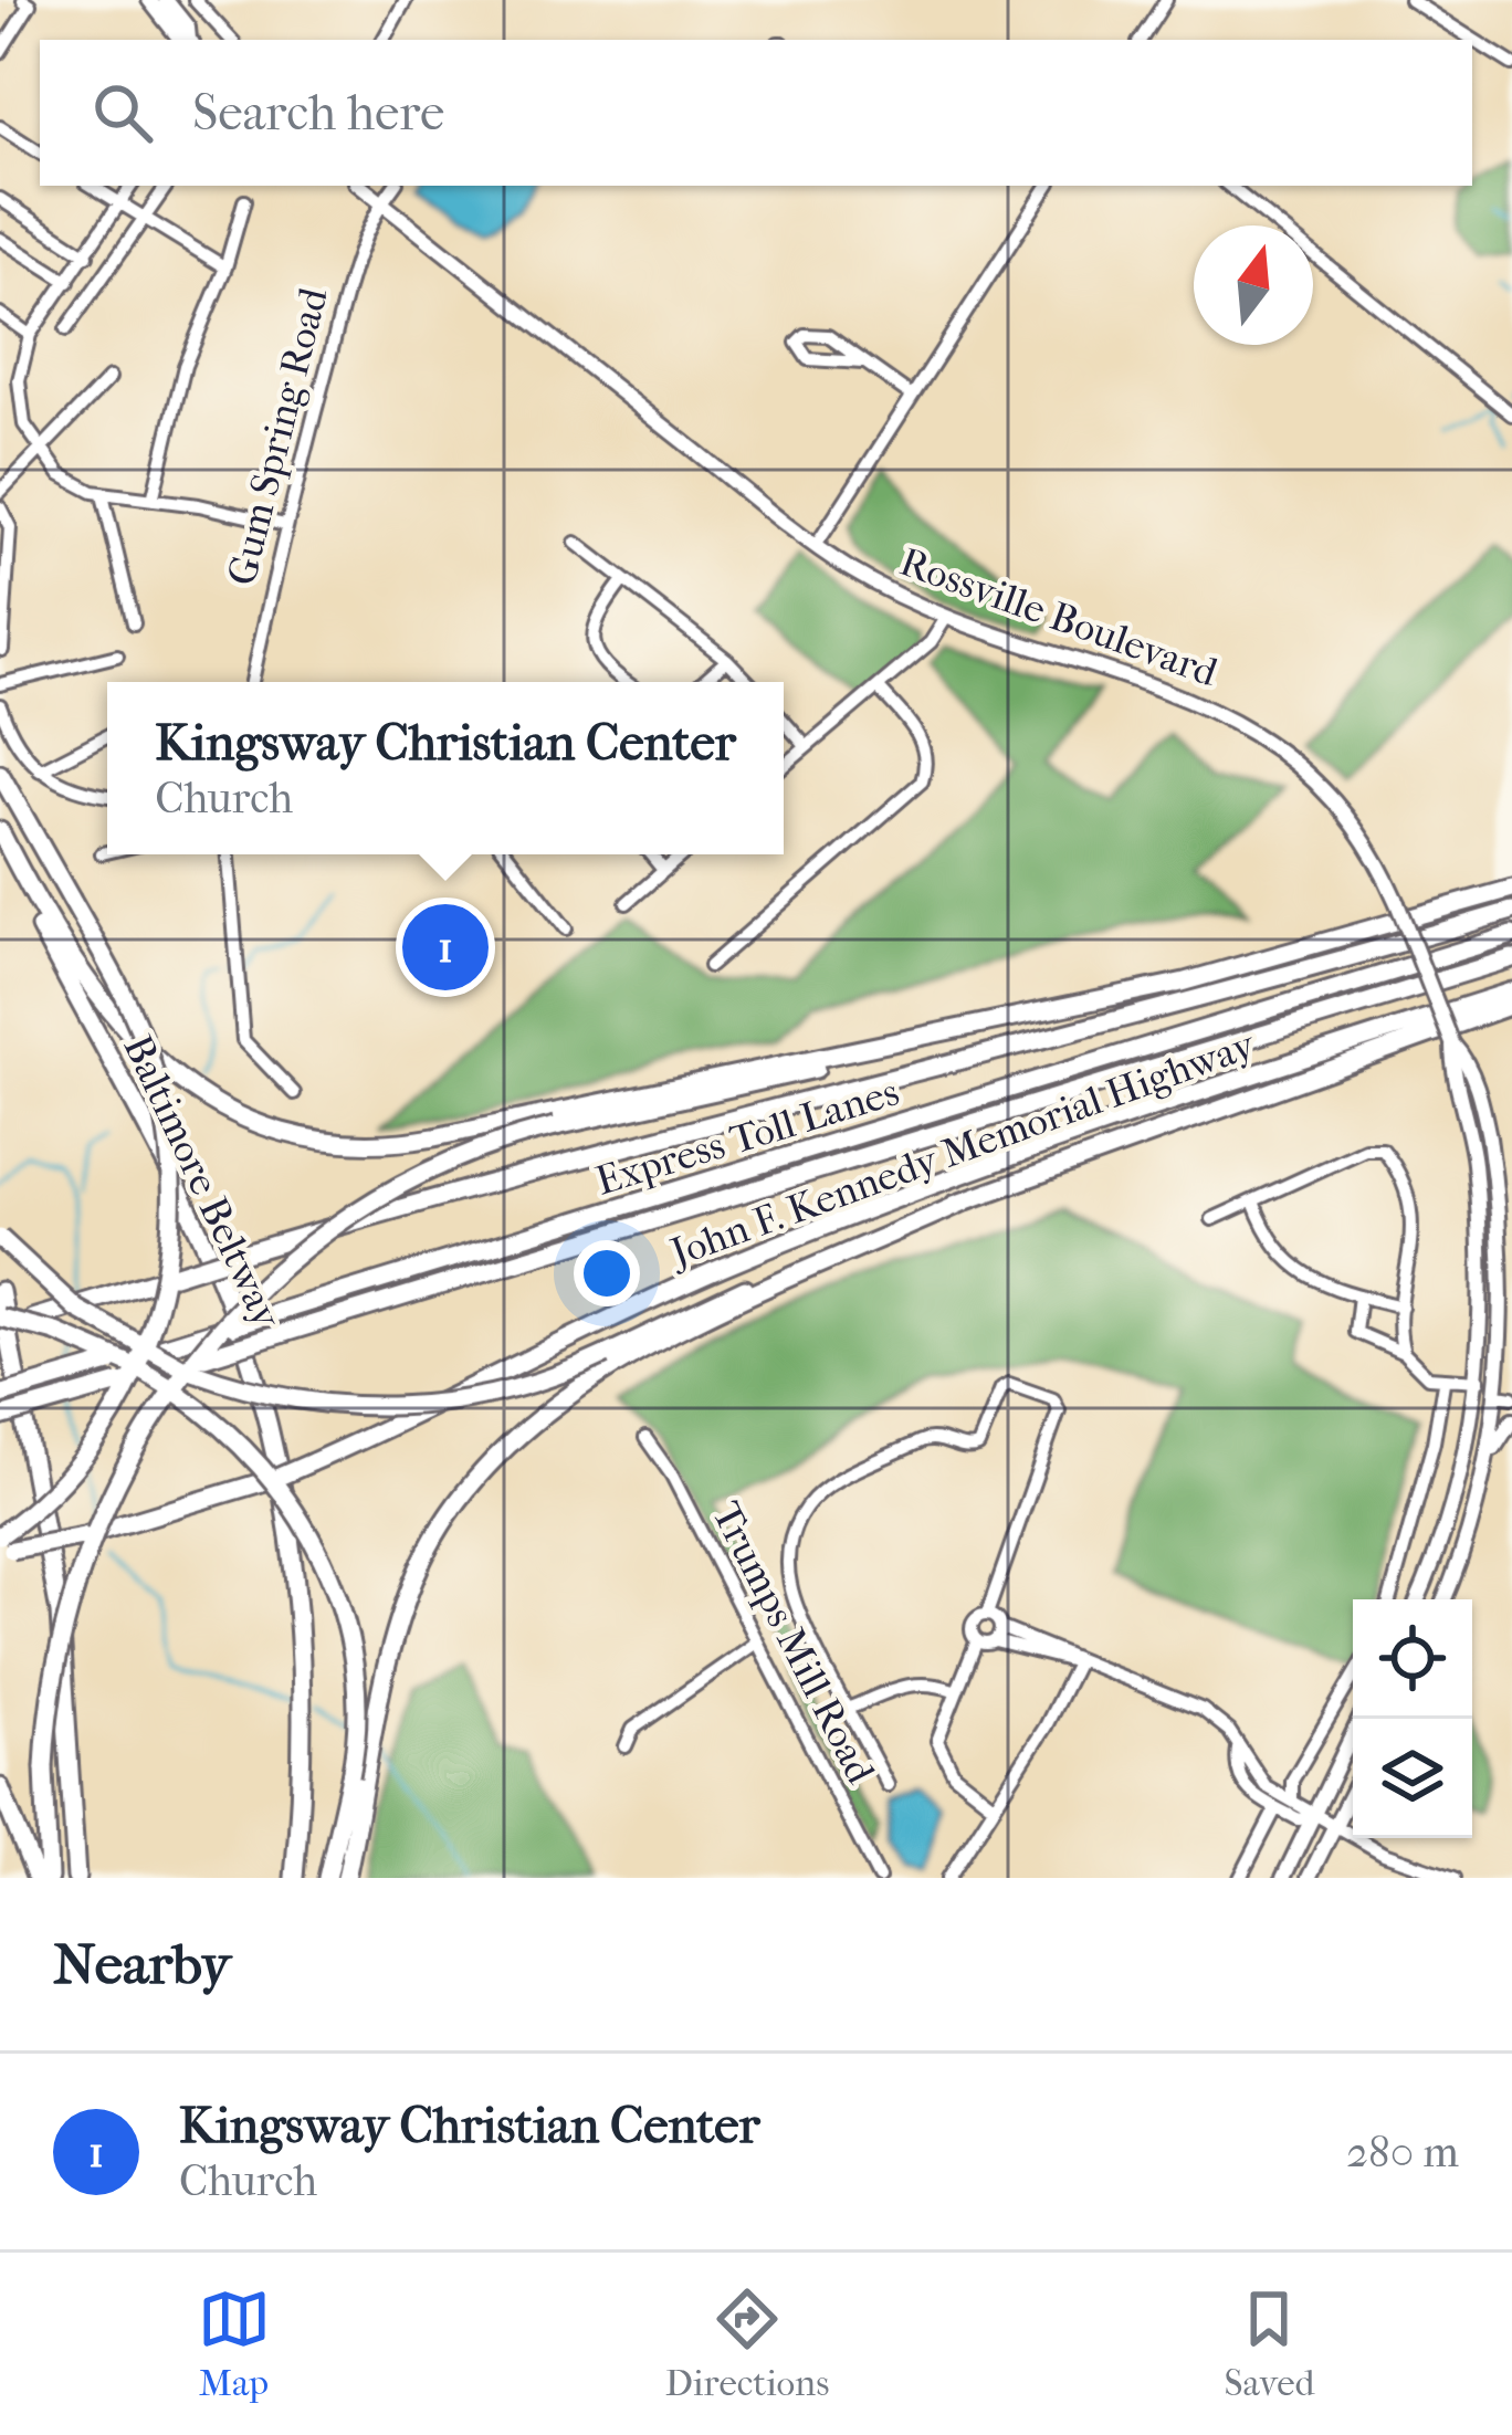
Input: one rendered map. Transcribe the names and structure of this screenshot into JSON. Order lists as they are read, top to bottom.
{
  "streets": {
    "highway": ["Express Toll Lanes", "John F. Kennedy Memorial Highway", "Baltimore Beltway"],
    "main road": ["Rossville Boulevard"],
    "street": ["Gum Spring Road", "Trumps Mill Road"]
  },
  "crossings": [
    ["Gum Spring Road", "Rossville Boulevard"]
  ],
  "north": "top",
  "page": {
    "search": "Search here",
    "popup": ["Kingsway Christian Center", "Church"],
    "pins": "1",
    "heading": "Nearby",
    "list": [
      {
        "mark": "1",
        "name": "Kingsway Christian Center",
        "note": "Church",
        "value": "280 m"
      }
    ],
    "nav": ["Map", "Directions", "Saved"]
  }
}
